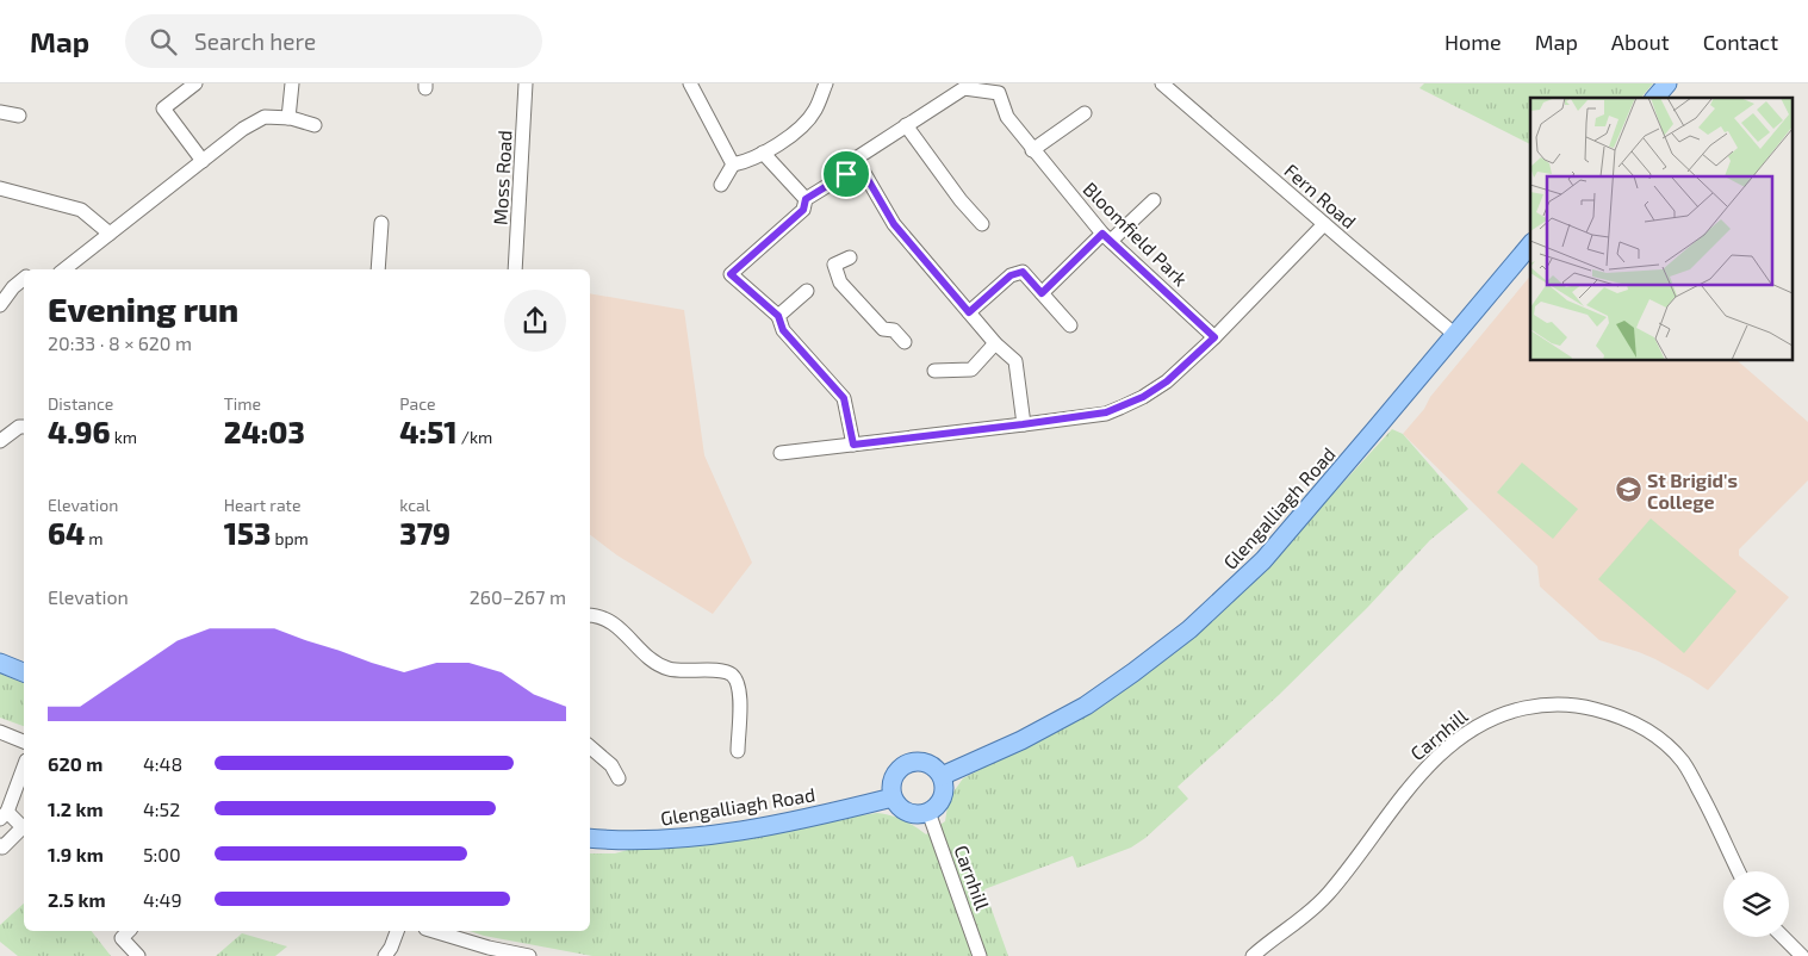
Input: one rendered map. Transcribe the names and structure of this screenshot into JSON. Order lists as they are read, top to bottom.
{
  "streets": {
    "main road": ["Glengalliagh Road"],
    "street": [
      "Moss Road",
      "Fern Road",
      "Bloomfield Park",
      "Carnhill"
    ]
  },
  "crossings": [
    ["Fern Road", "Glengalliagh Road"],
    ["Glengalliagh Road", "Carnhill"]
  ],
  "places": {
    "school or university": ["St Brigid's College"]
  },
  "page": {
    "header": "Map",
    "search": "Search here",
    "nav": [
      "Home",
      "Map",
      "About",
      "Contact"
    ],
    "heading": ["Evening run", "20:33 · 8 × 620 m"],
    "stats": [
      ["Distance", "4.96 km"],
      ["Time", "24:03"],
      ["Pace", "4:51 /km"],
      ["Elevation", "64 m"],
      ["Heart rate", "153 bpm"],
      ["kcal", "379"]
    ],
    "chart": ["Elevation", "260–267 m"],
    "list": [
      {
        "name": "620 m",
        "note": "4:48"
      },
      {
        "name": "1.2 km",
        "note": "4:52"
      },
      {
        "name": "1.9 km",
        "note": "5:00"
      },
      {
        "name": "2.5 km",
        "note": "4:49"
      }
    ]
  }
}
